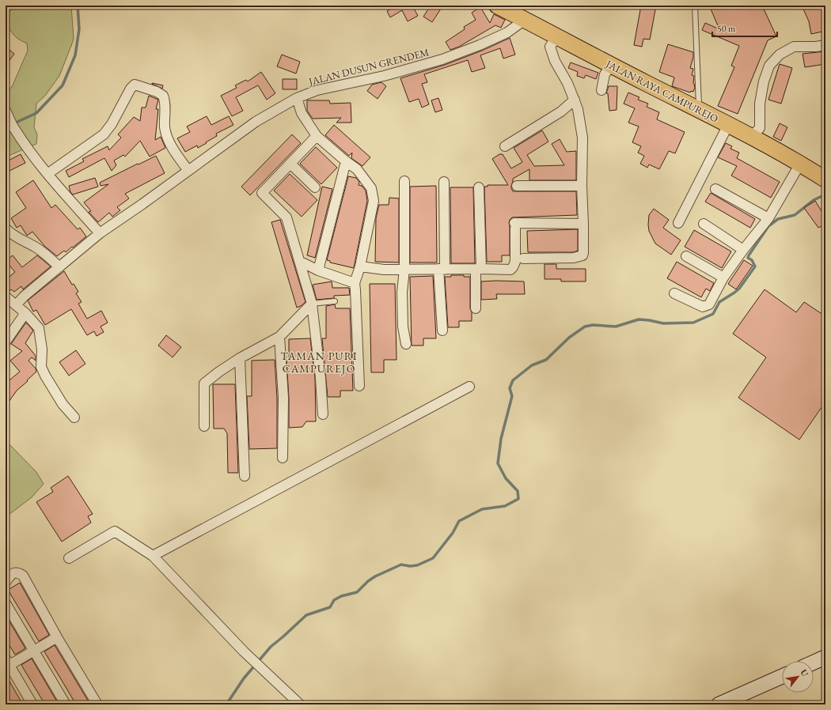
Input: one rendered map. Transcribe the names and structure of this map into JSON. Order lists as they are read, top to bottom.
{
  "streets": {
    "main road": ["JALAN RAYA CAMPUREJO"],
    "street": ["JALAN DUSUN GRENDEM"]
  },
  "crossings": [
    ["JALAN DUSUN GRENDEM", "JALAN RAYA CAMPUREJO"]
  ],
  "districts": ["TAMAN PURI CAMPUREJO"],
  "scale_bar": "50 m",
  "north": "top right"
}
